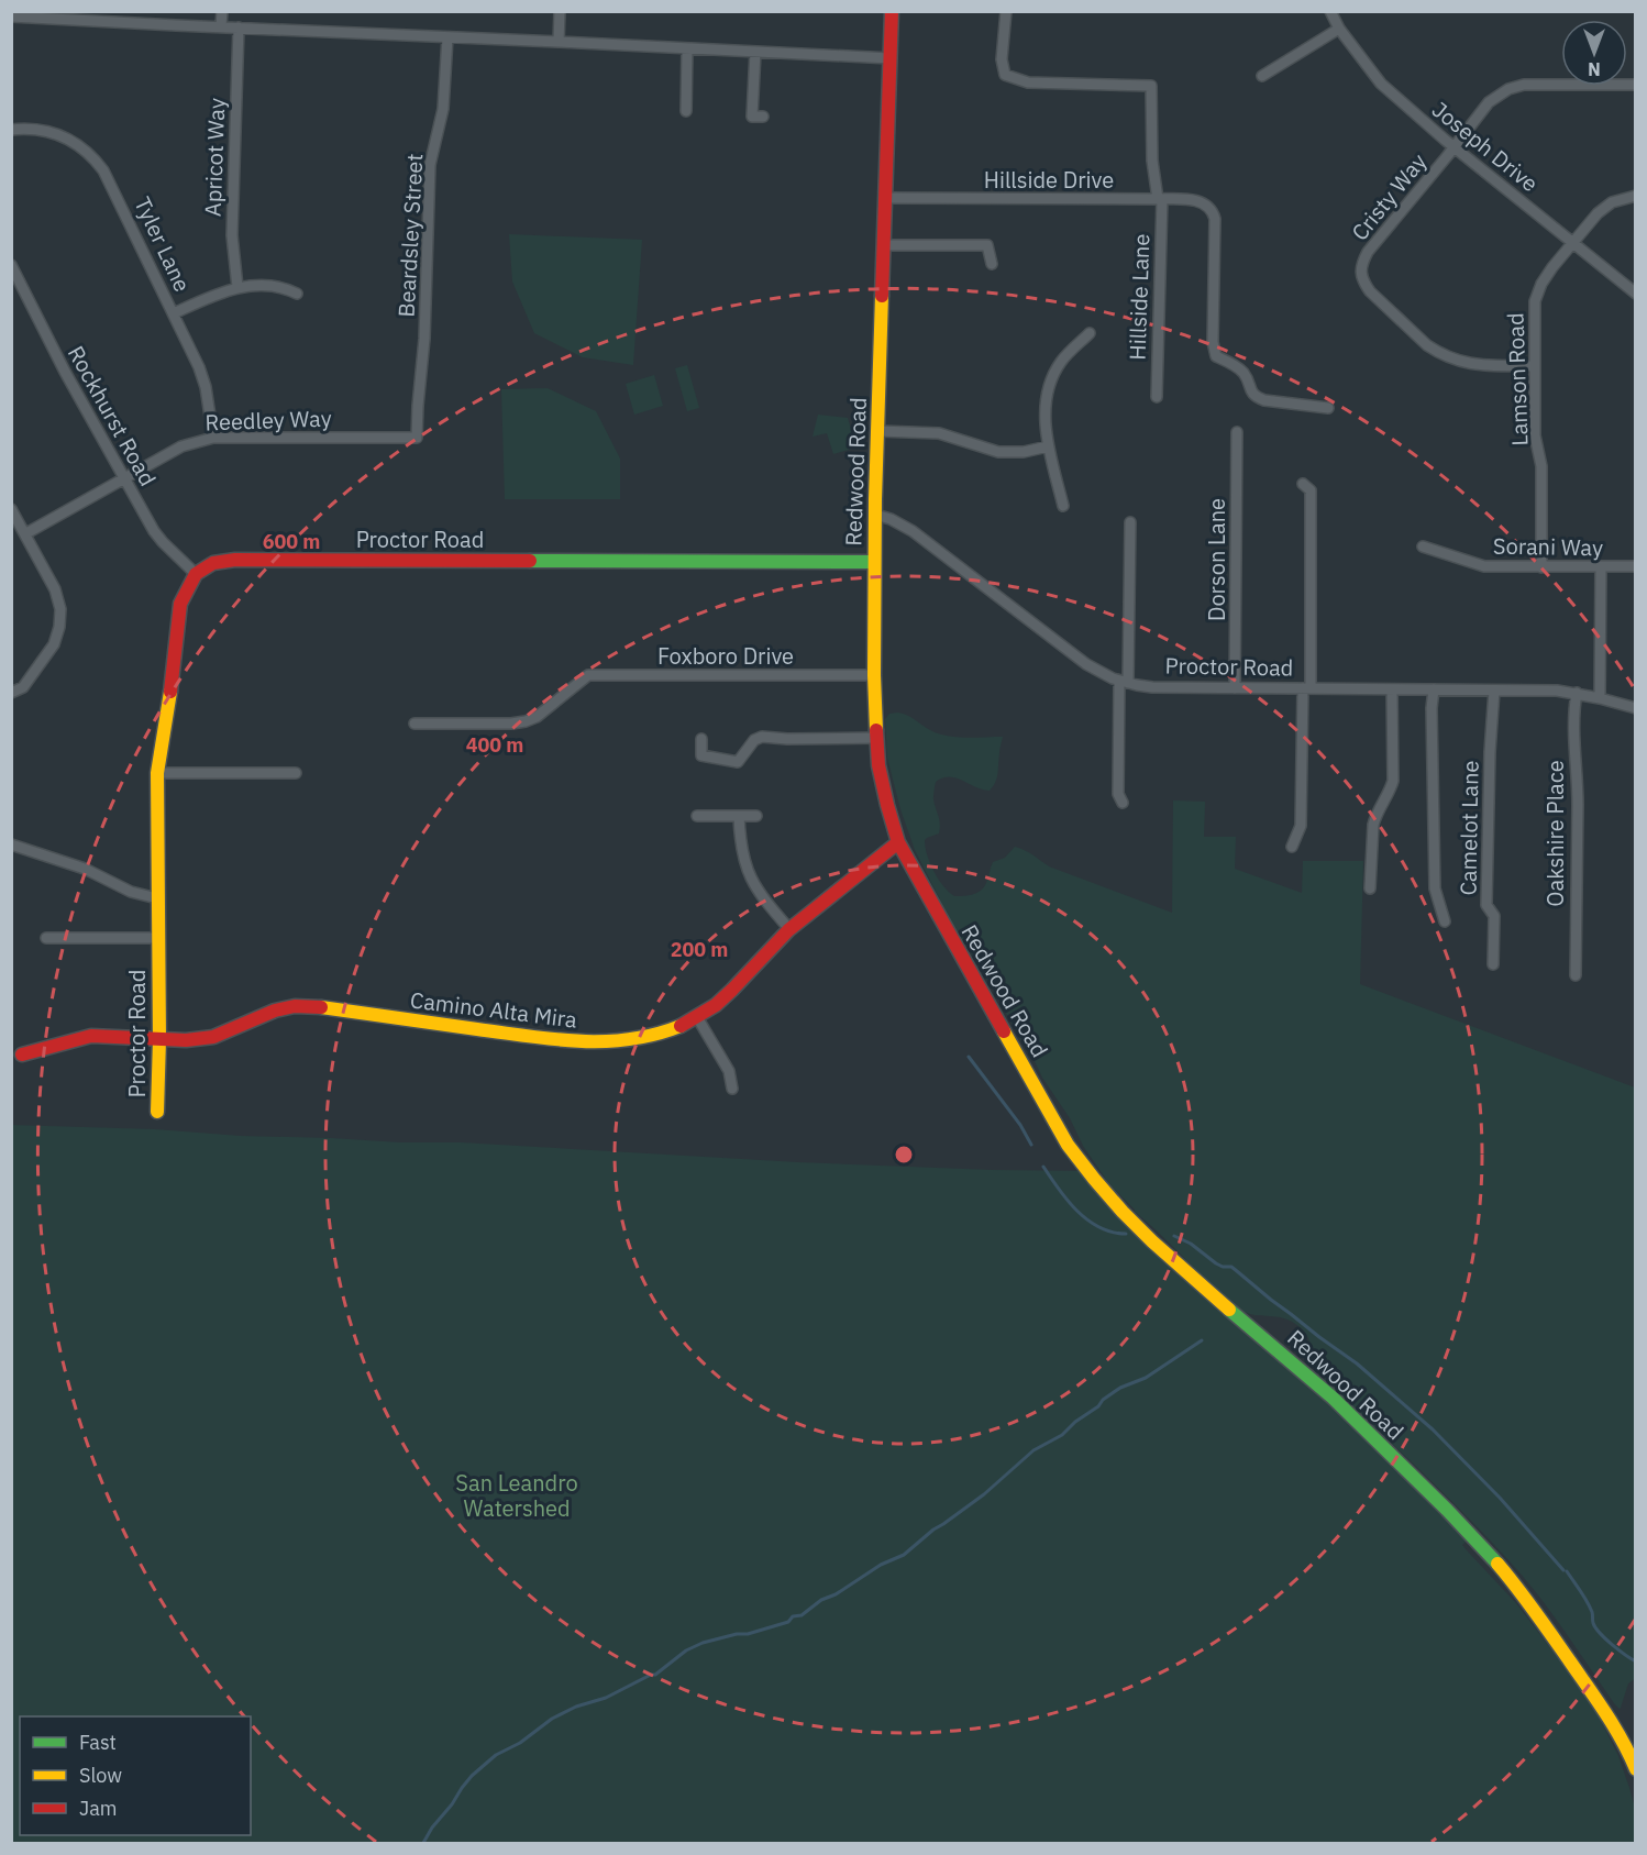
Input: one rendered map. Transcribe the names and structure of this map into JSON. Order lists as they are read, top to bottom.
{
  "streets": {
    "street": [
      "Joseph Drive",
      "Apricot Way",
      "Hillside Drive",
      "Cristy Way",
      "Beardsley Street",
      "Tyler Lane",
      "Hillside Lane",
      "Lamson Road",
      "Rockhurst Road",
      "Reedley Way",
      "Redwood Road",
      "Proctor Road",
      "Sorani Way",
      "Dorson Lane",
      "Foxboro Drive",
      "Camelot Lane",
      "Oakshire Place",
      "Camino Alta Mira"
    ]
  },
  "crossings": [
    ["Joseph Drive", "Cristy Way"],
    ["Joseph Drive", "Lamson Road"],
    ["Hillside Drive", "Hillside Lane"],
    ["Hillside Drive", "Redwood Road"],
    ["Cristy Way", "Lamson Road"],
    ["Beardsley Street", "Reedley Way"],
    ["Tyler Lane", "Reedley Way"],
    ["Lamson Road", "Sorani Way"],
    ["Rockhurst Road", "Reedley Way"],
    ["Rockhurst Road", "Proctor Road"],
    ["Redwood Road", "Proctor Road"],
    ["Redwood Road", "Foxboro Drive"],
    ["Redwood Road", "Camino Alta Mira"],
    ["Proctor Road", "Dorson Lane"],
    ["Proctor Road", "Camelot Lane"],
    ["Proctor Road", "Oakshire Place"],
    ["Proctor Road", "Camino Alta Mira"]
  ],
  "parks": ["San Leandro Watershed"],
  "legend": ["Fast", "Slow", "Jam"],
  "north": "bottom",
  "rings": ["600 m", "400 m", "200 m"]
}
